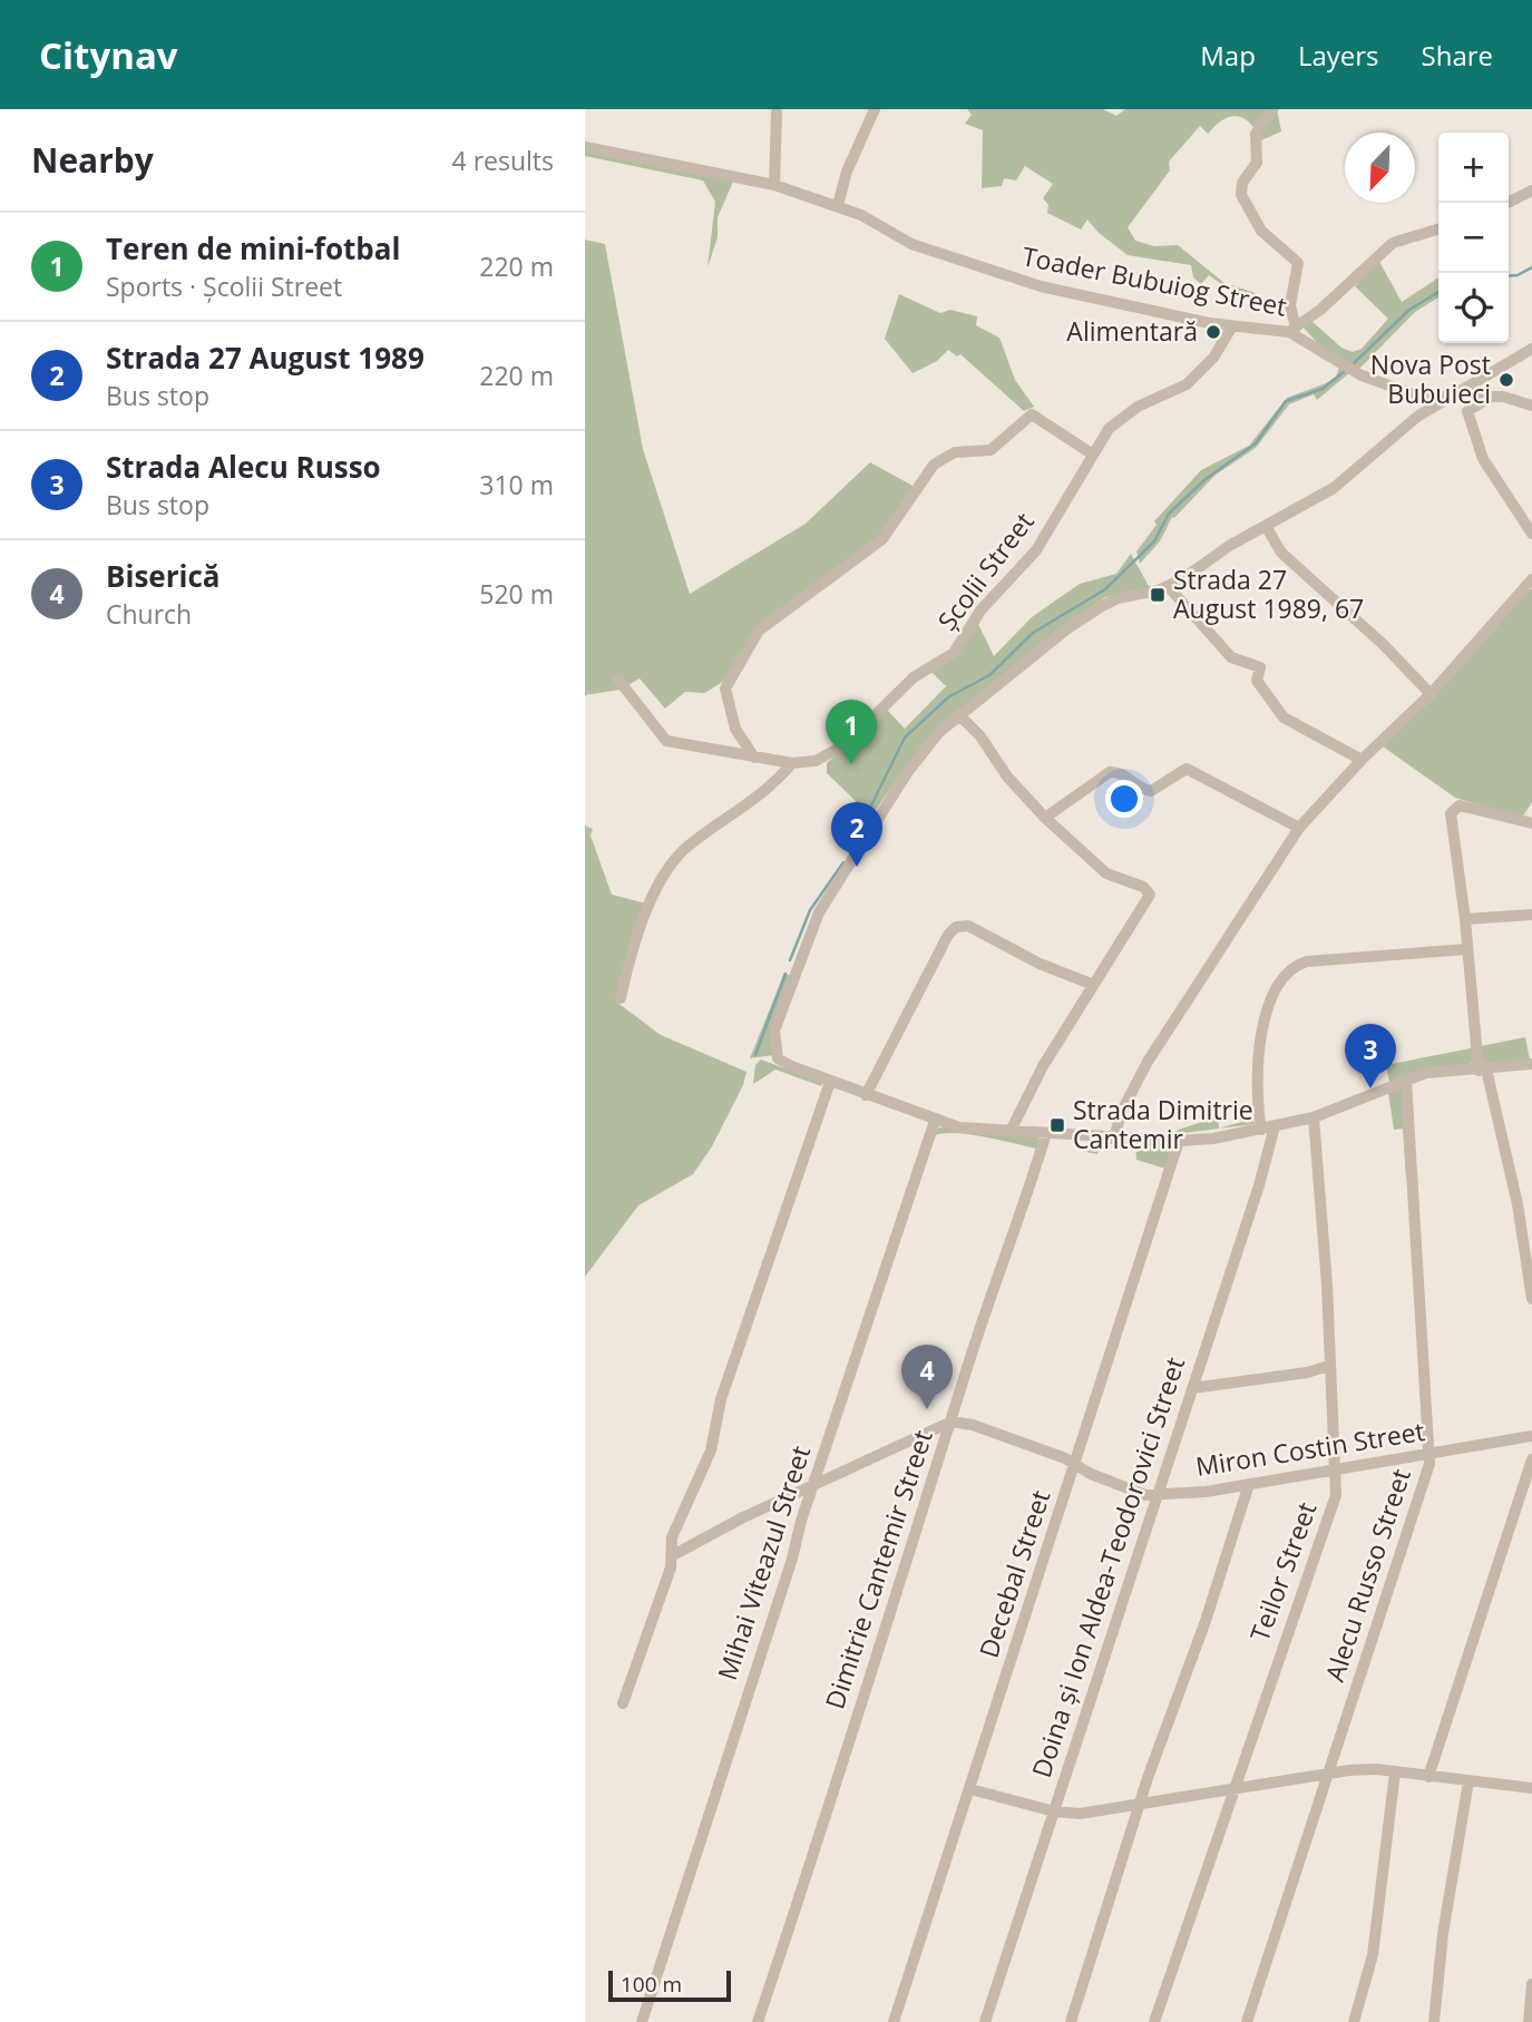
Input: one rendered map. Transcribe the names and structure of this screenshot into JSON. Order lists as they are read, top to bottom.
{
  "streets": {
    "street": [
      "Toader Bubuiog Street",
      "Școlii Street",
      "Miron Costin Street",
      "Mihai Viteazul Street",
      "Doina și Ion Aldea-Teodorovici Street",
      "Dimitrie Cantemir Street",
      "Teilor Street",
      "Decebal Street",
      "Alecu Russo Street"
    ]
  },
  "crossings": [
    ["Toader Bubuiog Street", "Școlii Street"],
    ["Miron Costin Street", "Doina și Ion Aldea-Teodorovici Street"],
    ["Miron Costin Street", "Dimitrie Cantemir Street"],
    ["Miron Costin Street", "Teilor Street"],
    ["Miron Costin Street", "Decebal Street"],
    ["Miron Costin Street", "Alecu Russo Street"]
  ],
  "places": {
    "other": ["Alimentară", "Nova Post Bubuieci"],
    "transit": ["Strada 27 August 1989, 67", "Strada Dimitrie Cantemir"]
  },
  "scale_bar": "100 m",
  "north": "bottom left",
  "page": {
    "header": "Citynav",
    "nav": ["Map", "Layers", "Share"],
    "heading": ["Nearby", "4 results"],
    "map_buttons": ["+", "−"],
    "list": [
      {
        "mark": "1",
        "name": "Teren de mini-fotbal",
        "note": "Sports · Școlii Street",
        "value": "220 m"
      },
      {
        "mark": "2",
        "name": "Strada 27 August 1989",
        "note": "Bus stop",
        "value": "220 m"
      },
      {
        "mark": "3",
        "name": "Strada Alecu Russo",
        "note": "Bus stop",
        "value": "310 m"
      },
      {
        "mark": "4",
        "name": "Biserică",
        "note": "Church",
        "value": "520 m"
      }
    ],
    "pins": [
      "1",
      "2",
      "3",
      "4"
    ],
    "scale": "100 m"
  }
}
